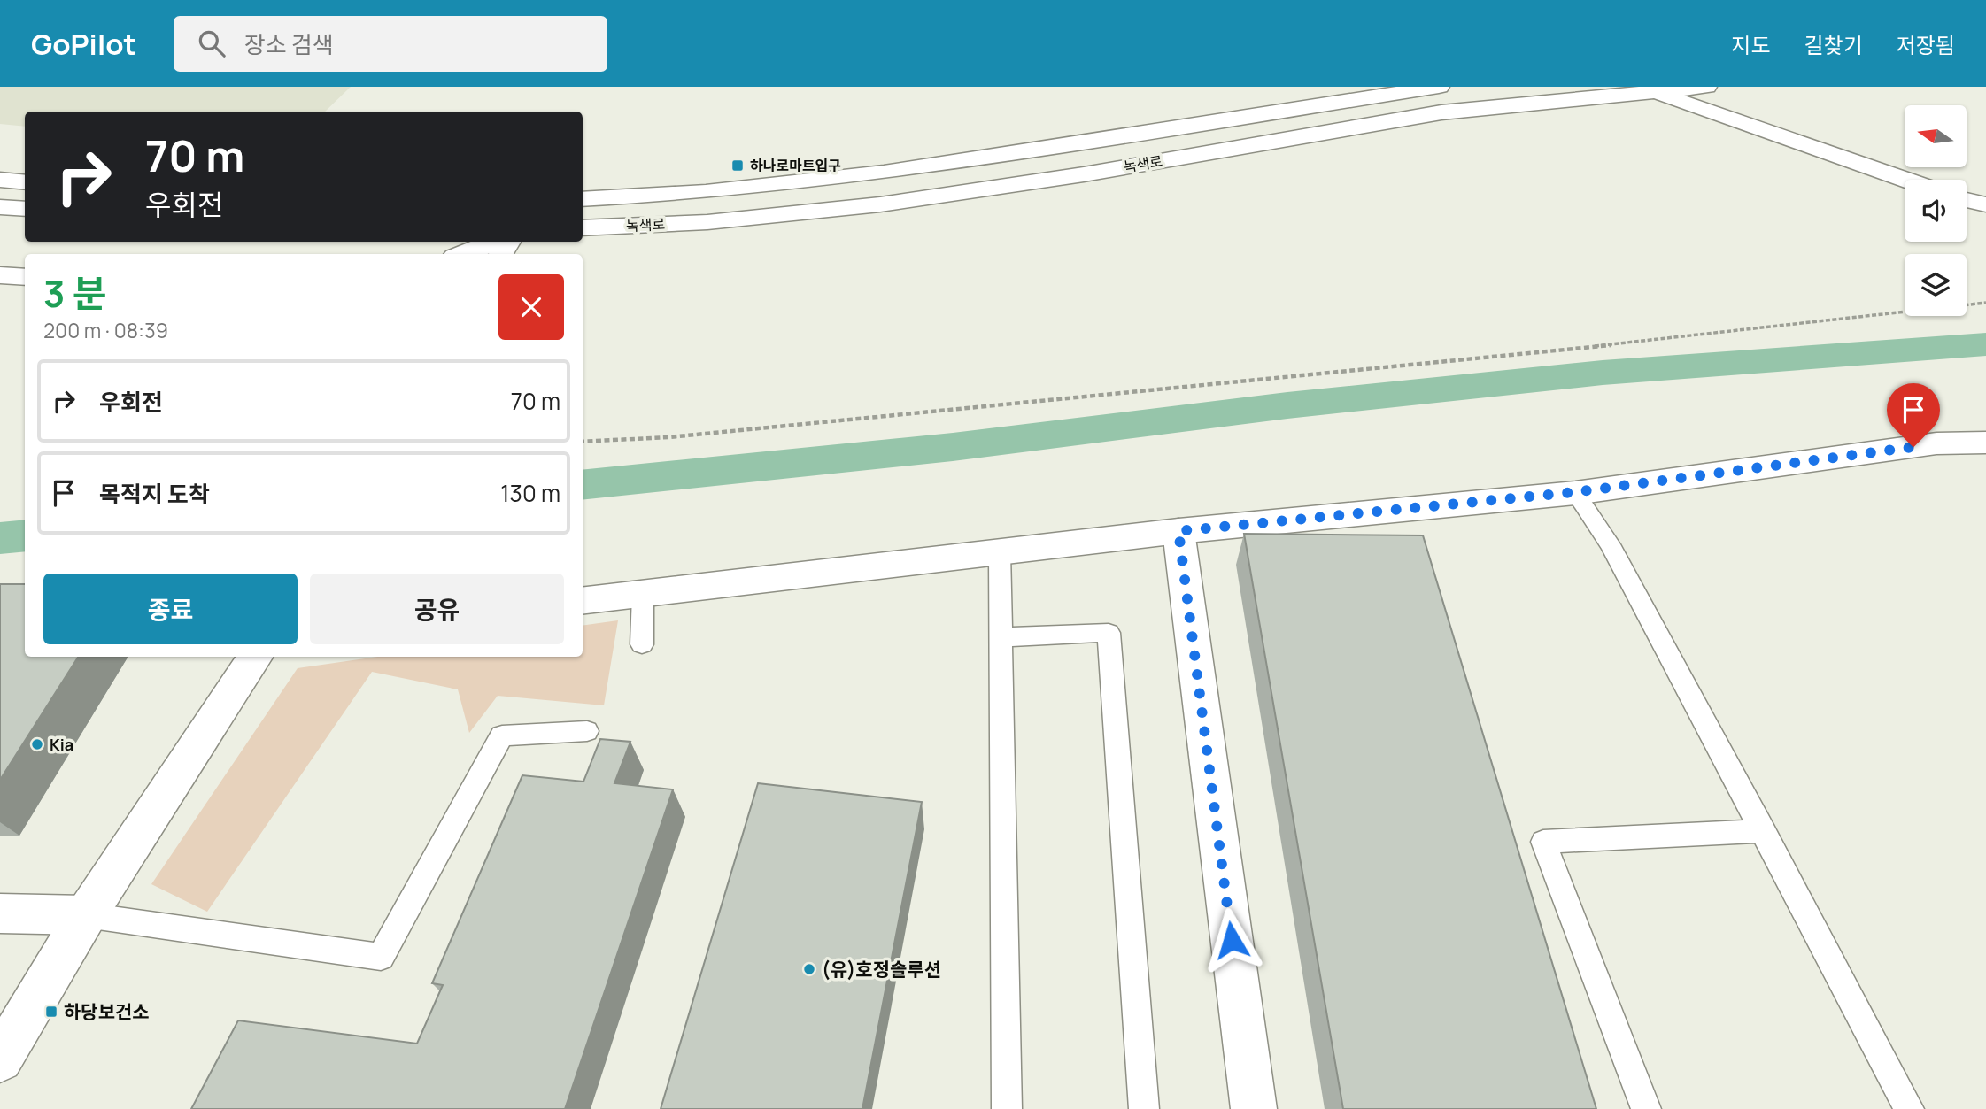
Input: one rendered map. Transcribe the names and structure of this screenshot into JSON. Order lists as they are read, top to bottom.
{
  "streets": {
    "street": ["녹색로"]
  },
  "places": {
    "transit": ["하나로마트입구", "하당보건소"],
    "other": ["Kia", "(유)호정솔루션"]
  },
  "north": "left",
  "page": {
    "header": "GoPilot",
    "search": "장소 검색",
    "nav": ["지도", "길찾기", "저장됨"],
    "turn": ["70 m", "우회전"],
    "heading": ["3 분", "200 m · 08:39"],
    "list": [
      {
        "name": "우회전",
        "value": "70 m"
      },
      {
        "name": "목적지 도착",
        "value": "130 m"
      }
    ],
    "buttons": ["종료", "공유"]
  }
}
